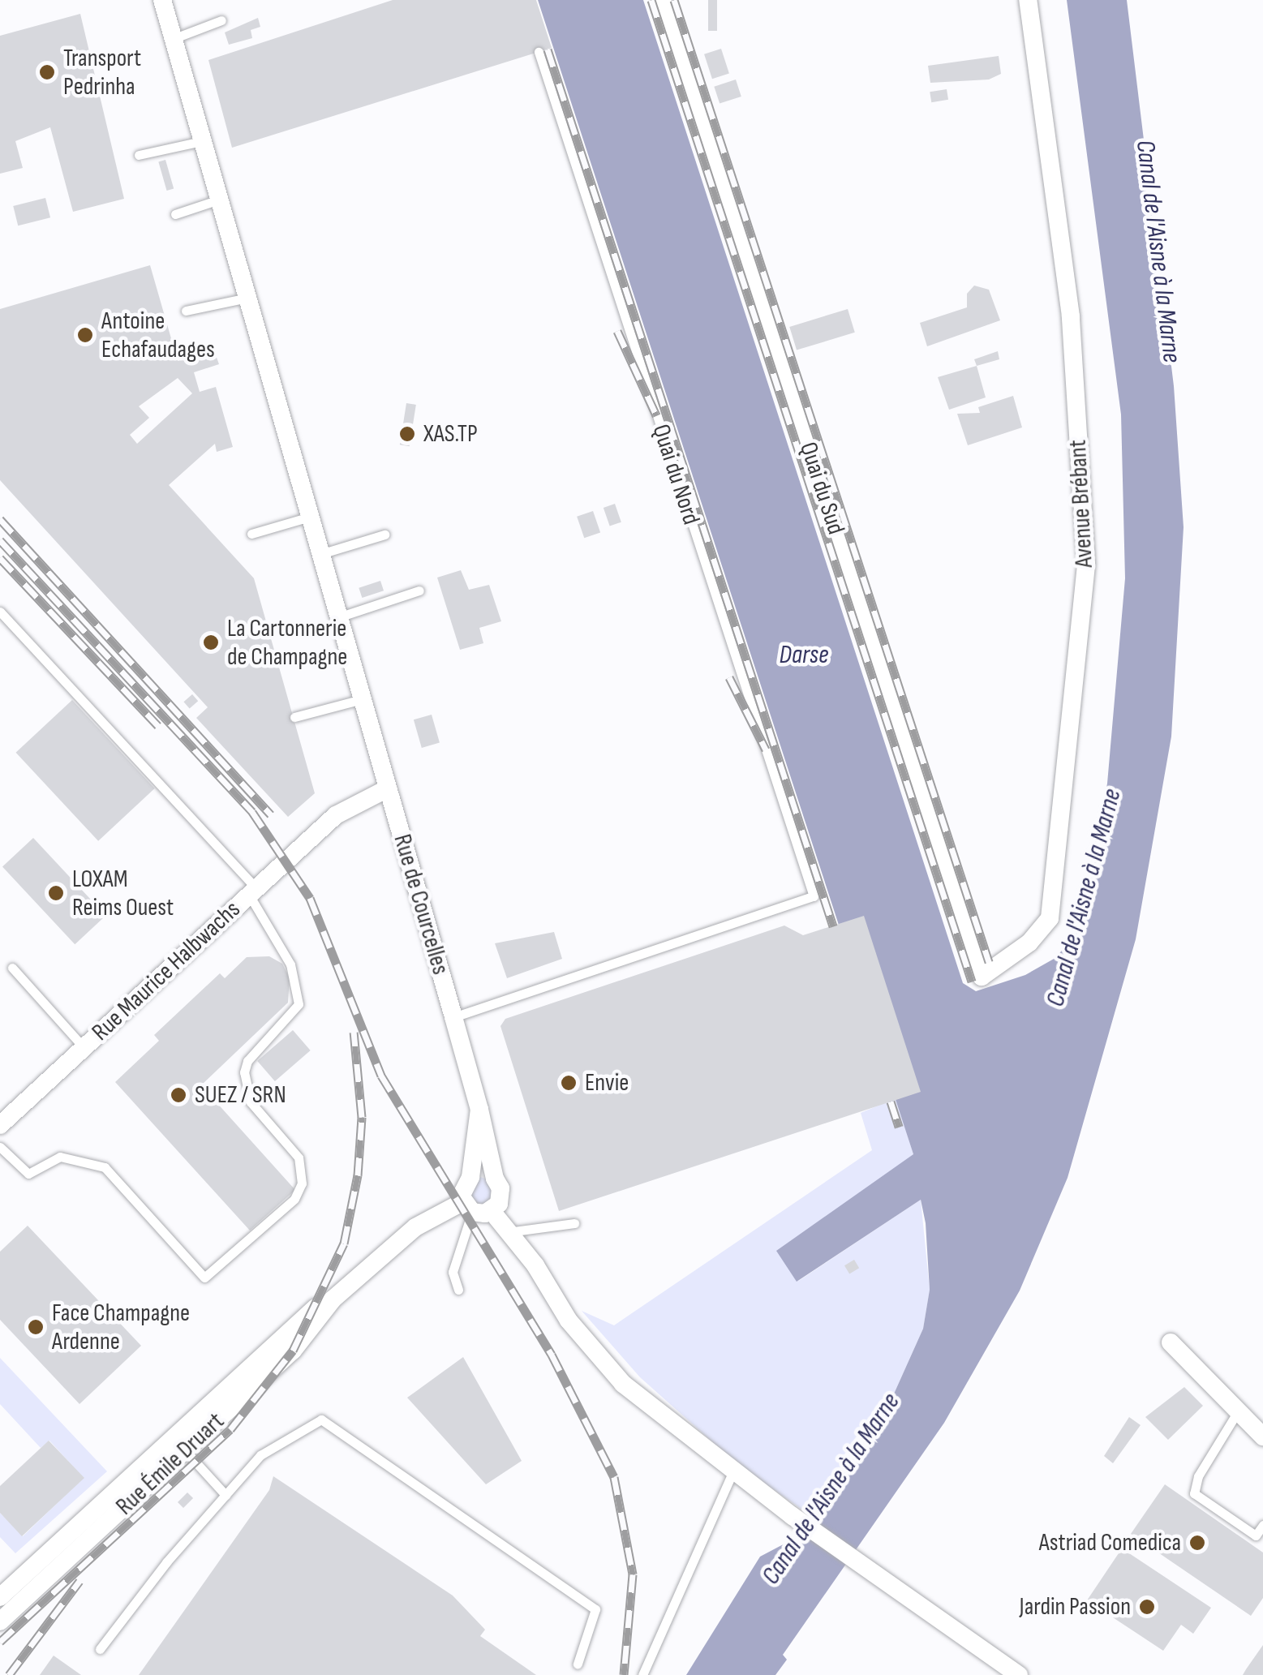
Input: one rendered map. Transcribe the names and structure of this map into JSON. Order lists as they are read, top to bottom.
{
  "streets": {
    "street": [
      "Quai du Sud",
      "Avenue Brébant",
      "Rue de Courcelles",
      "Rue Maurice Halbwachs",
      "Rue Émile Druart"
    ],
    "lane": ["Quai du Nord"]
  },
  "crossings": [
    ["Quai du Nord", "Rue de Courcelles"],
    ["Quai du Sud", "Avenue Brébant"],
    ["Rue de Courcelles", "Rue Maurice Halbwachs"],
    ["Rue de Courcelles", "Rue Émile Druart"]
  ],
  "water": ["Canal de l'Aisne à la Marne", "Darse"],
  "places": [
    "Transport Pedrinha",
    "Antoine Echafaudages",
    "XAS.TP",
    "La Cartonnerie de Champagne",
    "LOXAM Reims Ouest",
    "Envie",
    "SUEZ / SRN",
    "Face Champagne Ardenne",
    "Astriad Comedica",
    "Jardin Passion"
  ]
}
